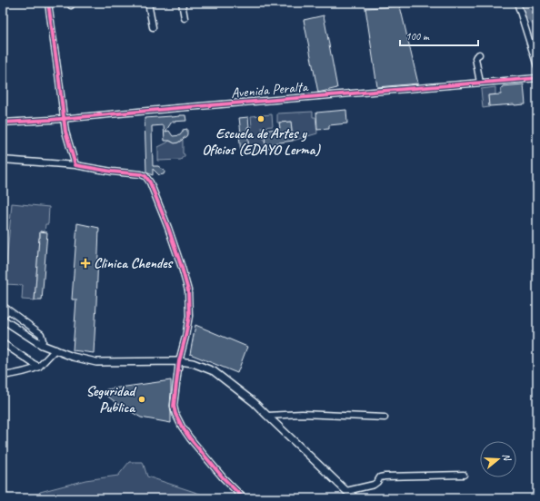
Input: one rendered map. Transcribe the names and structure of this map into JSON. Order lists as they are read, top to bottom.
{
  "streets": {
    "street": ["Avenida Peralta"]
  },
  "places": {
    "other": ["Escuela de Artes y Oficios (EDAYO Lerma)", "Seguridad Publica"],
    "health": ["Clinica Chendes"]
  },
  "scale_bar": "100 m",
  "north": "right"
}
